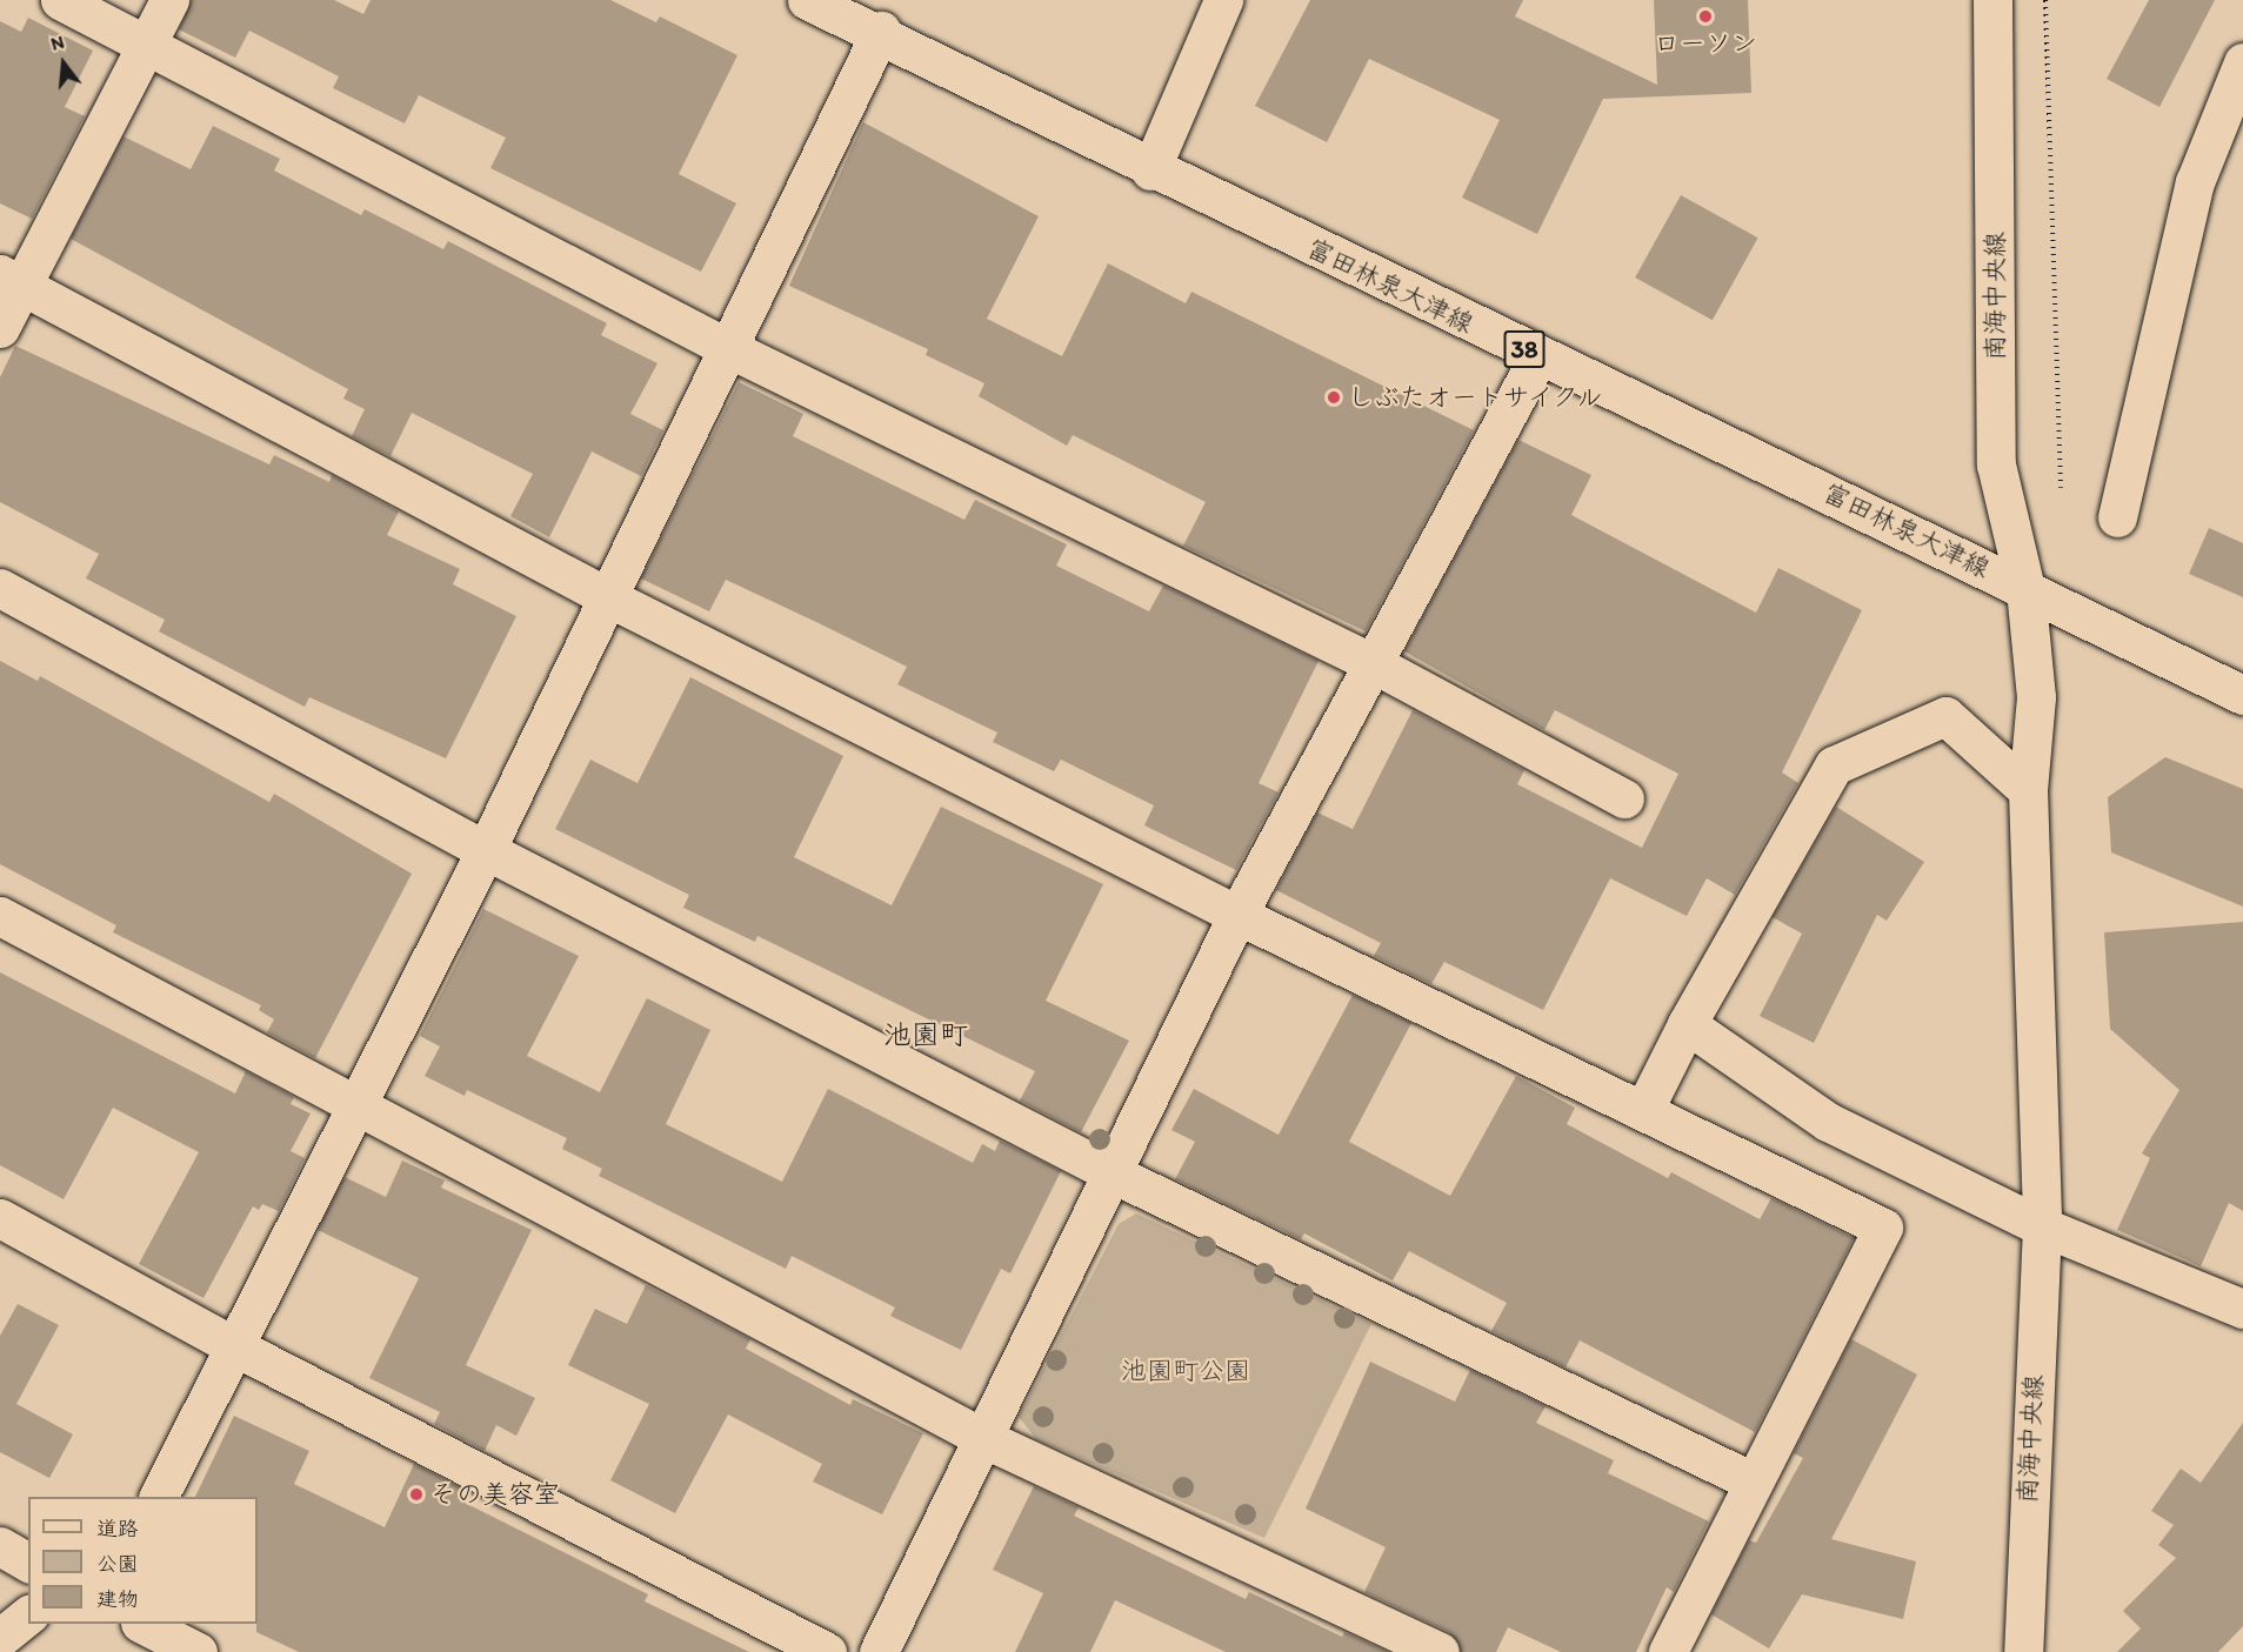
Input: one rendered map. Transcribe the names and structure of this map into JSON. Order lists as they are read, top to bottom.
{
  "streets": {
    "street": ["富田林泉大津線", "南海中央線", "38"]
  },
  "crossings": [
    ["富田林泉大津線", "南海中央線"]
  ],
  "districts": ["池園町"],
  "parks": ["池園町公園"],
  "places": ["ローソン", "しぶたオートサイクル", "その美容室"],
  "legend": ["道路", "公園", "建物"],
  "north": "top"
}
